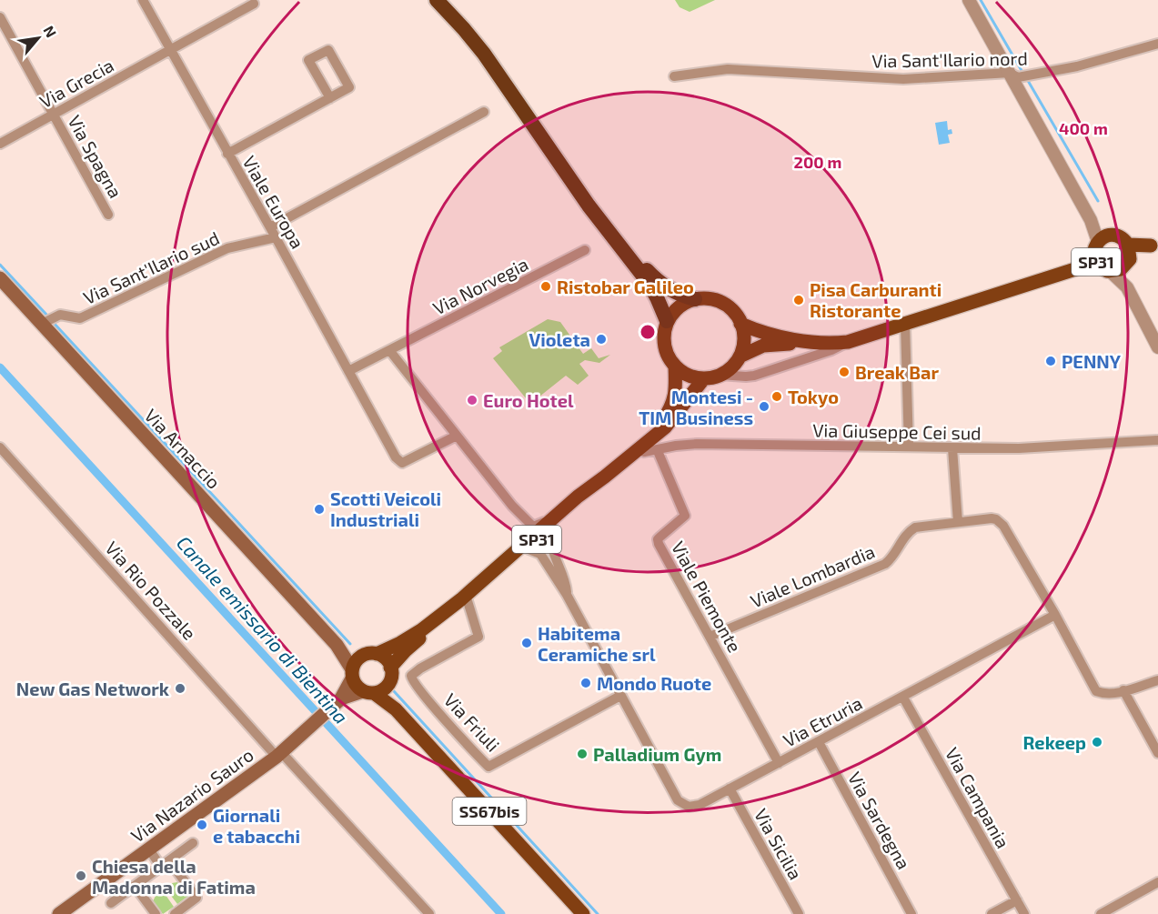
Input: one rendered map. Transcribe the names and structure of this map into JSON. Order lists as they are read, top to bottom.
{
  "streets": {
    "main road": [
      "SP31",
      "Via Arnaccio",
      "Via Nazario Sauro",
      "SS67bis"
    ],
    "street": [
      "Via Sant'Ilario nord",
      "Via Grecia",
      "Via Spagna",
      "Viale Europa",
      "Via Sant'Ilario sud",
      "Via Norvegia",
      "Via Giuseppe Cei sud",
      "Viale Lombardia",
      "Via Rio Pozzale",
      "Viale Piemonte",
      "Via Etruria",
      "Via Friuli",
      "Via Campania",
      "Via Sardegna",
      "Via Sicilia"
    ]
  },
  "crossings": [
    ["Via Grecia", "Via Spagna"],
    ["Via Grecia", "Viale Europa"],
    ["Viale Europa", "Via Sant'Ilario sud"],
    ["SP31", "Via Giuseppe Cei sud"],
    ["SP31", "Via Arnaccio"],
    ["SP31", "Via Etruria"],
    ["SP31", "Via Friuli"],
    ["SP31", "Via Nazario Sauro"],
    ["SP31", "SS67bis"],
    ["Via Sant'Ilario sud", "Via Arnaccio"],
    ["Via Giuseppe Cei sud", "Viale Piemonte"],
    ["Via Arnaccio", "Via Nazario Sauro"],
    ["Via Arnaccio", "SS67bis"],
    ["Viale Lombardia", "Viale Piemonte"],
    ["Viale Lombardia", "Via Etruria"],
    ["Via Rio Pozzale", "Via Nazario Sauro"],
    ["Viale Piemonte", "Via Etruria"],
    ["Via Etruria", "Via Friuli"],
    ["Via Etruria", "Via Campania"],
    ["Via Etruria", "Via Sardegna"],
    ["Via Etruria", "Via Sicilia"],
    ["Via Nazario Sauro", "SS67bis"]
  ],
  "water": ["Canale emissario di Bientina"],
  "places": [
    "Ristobar Galileo",
    "Pisa Carburanti Ristorante",
    "Violeta",
    "PENNY",
    "Break Bar",
    "Tokyo",
    "Euro Hotel",
    "Montesi - TIM Business",
    "Scotti Veicoli Industriali",
    "Habitema Ceramiche srl",
    "Mondo Ruote",
    "New Gas Network",
    "Rekeep",
    "Palladium Gym",
    "Giornali e tabacchi",
    "Chiesa della Madonna di Fatima"
  ],
  "north": "top right",
  "rings": ["400 m", "200 m"]
}
